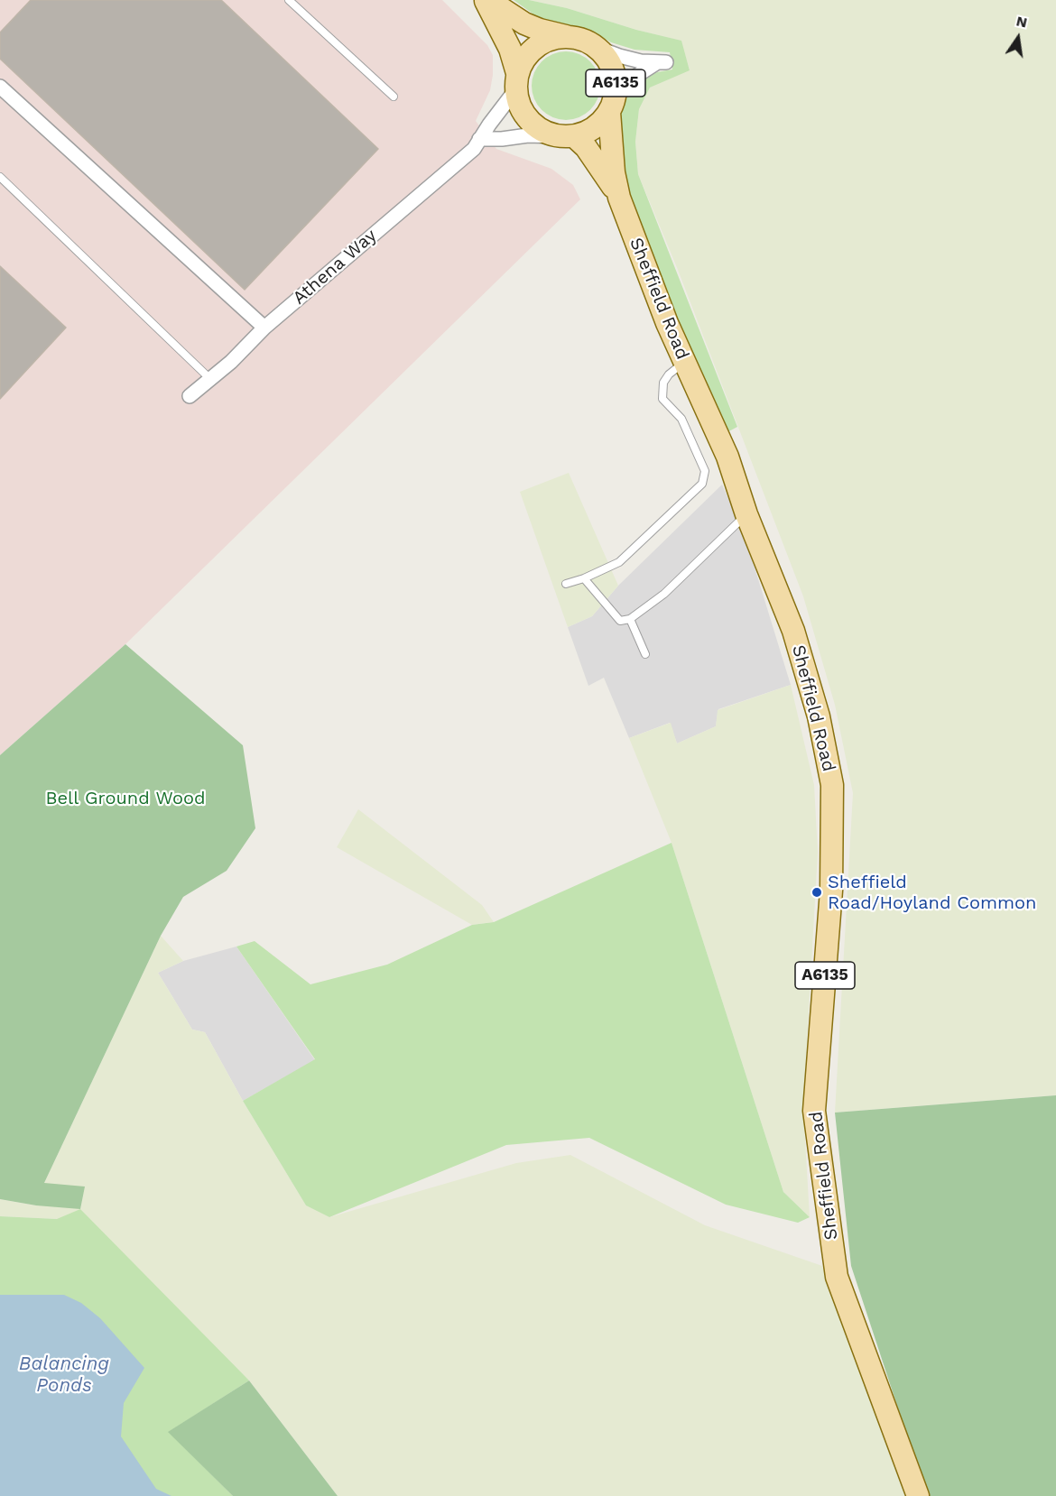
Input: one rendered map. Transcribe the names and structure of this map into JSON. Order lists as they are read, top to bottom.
{
  "streets": {
    "main road": ["A6135", "Sheffield Road"],
    "street": ["Athena Way"]
  },
  "crossings": [
    ["A6135", "Athena Way"],
    ["A6135", "Sheffield Road"],
    ["Athena Way", "Sheffield Road"]
  ],
  "water": ["Balancing Ponds"],
  "parks": ["Bell Ground Wood"],
  "places": ["Sheffield Road/Hoyland Common"],
  "north": "top"
}
